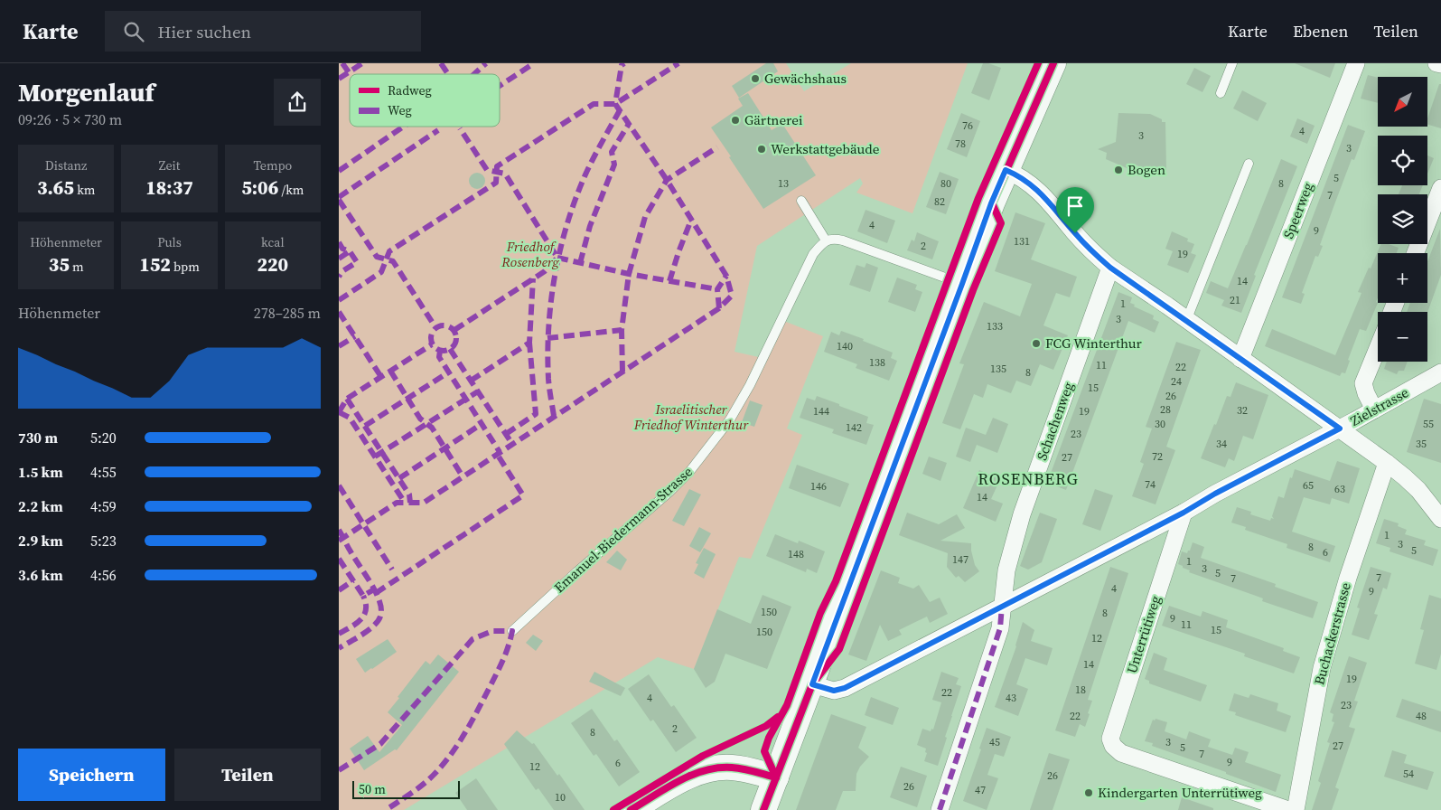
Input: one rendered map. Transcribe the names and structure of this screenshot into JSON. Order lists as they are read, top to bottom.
{
  "streets": {
    "street": [
      "Speerweg",
      "Zielstrasse",
      "Schachenweg",
      "Buchackerstrasse",
      "Unterrütiweg"
    ],
    "lane": ["Emanuel-Biedermann-Strasse"]
  },
  "crossings": [
    ["Zielstrasse", "Schachenweg"],
    ["Zielstrasse", "Unterrütiweg"]
  ],
  "districts": ["ROSENBERG"],
  "parks": ["Friedhof Rosenberg", "Israelitischer Friedhof Winterthur"],
  "places": [
    "Gewächshaus",
    "Gärtnerei",
    "Werkstattgebäude",
    "Bogen",
    "FCG Winterthur",
    "Kindergarten Unterrütiweg"
  ],
  "house_numbers": [
    "76",
    "4",
    "3",
    "78",
    "3",
    "5",
    "13",
    "80",
    "8",
    "7",
    "82",
    "4",
    "9",
    "131",
    "2",
    "19",
    "14",
    "21",
    "1",
    "3",
    "133",
    "140",
    "138",
    "11",
    "22",
    "135",
    "8",
    "24",
    "15",
    "26",
    "28",
    "32",
    "144",
    "19",
    "30",
    "55",
    "142",
    "23",
    "34",
    "35",
    "72",
    "27",
    "74",
    "65",
    "146",
    "63",
    "14",
    "1",
    "3",
    "8",
    "5",
    "6",
    "148",
    "147",
    "1",
    "3",
    "5",
    "7",
    "7",
    "4",
    "9",
    "150",
    "8",
    "9",
    "11",
    "15",
    "150",
    "12",
    "14",
    "19",
    "18",
    "22",
    "4",
    "43",
    "23",
    "22",
    "48",
    "2",
    "8",
    "45",
    "3",
    "27",
    "5",
    "7",
    "9",
    "6",
    "12",
    "54",
    "26",
    "26",
    "47",
    "10"
  ],
  "legend": ["Radweg", "Weg"],
  "scale_bar": "50 m",
  "north": "bottom left",
  "page": {
    "header": "Karte",
    "search": "Hier suchen",
    "nav": ["Karte", "Ebenen", "Teilen"],
    "heading": ["Morgenlauf", "09:26 · 5 × 730 m"],
    "map_buttons": ["+", "−"],
    "stats": [
      ["Distanz", "3.65 km"],
      ["Zeit", "18:37"],
      ["Tempo", "5:06 /km"],
      ["Höhenmeter", "35 m"],
      ["Puls", "152 bpm"],
      ["kcal", "220"]
    ],
    "chart": ["Höhenmeter", "278–285 m"],
    "list": [
      {
        "name": "730 m",
        "note": "5:20"
      },
      {
        "name": "1.5 km",
        "note": "4:55"
      },
      {
        "name": "2.2 km",
        "note": "4:59"
      },
      {
        "name": "2.9 km",
        "note": "5:23"
      },
      {
        "name": "3.6 km",
        "note": "4:56"
      }
    ],
    "buttons": ["Speichern", "Teilen"],
    "scale": "50 m"
  }
}
